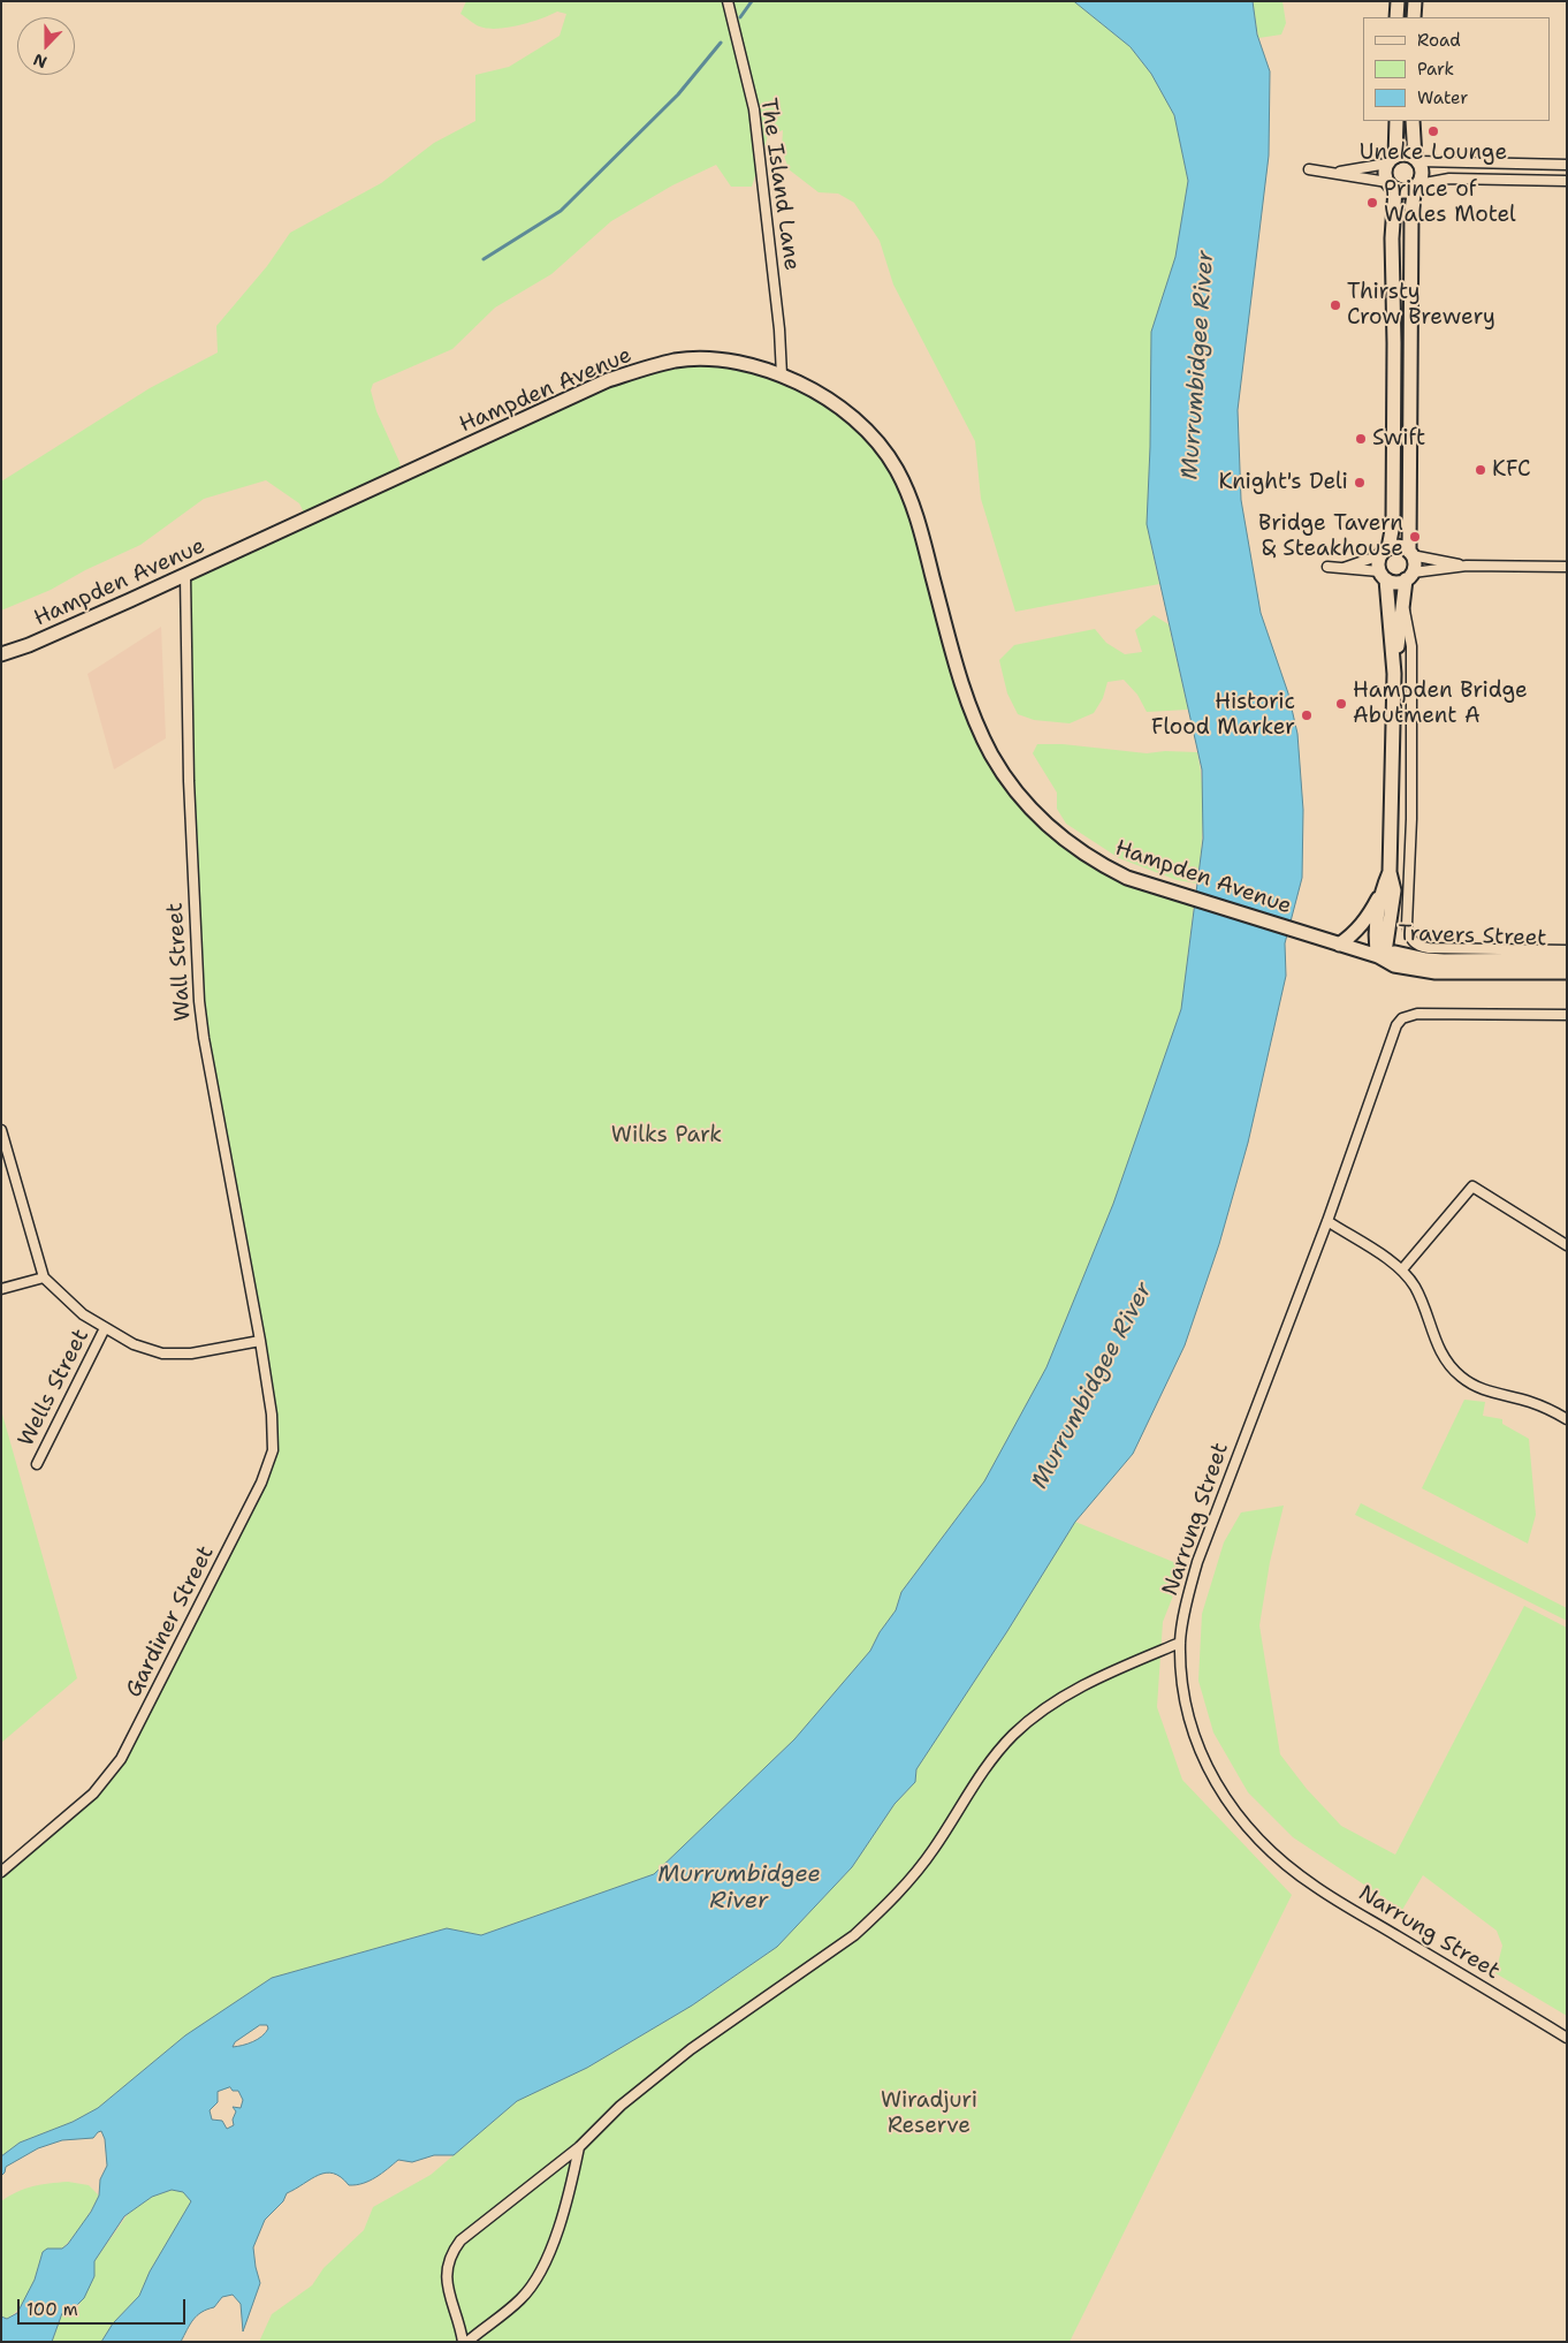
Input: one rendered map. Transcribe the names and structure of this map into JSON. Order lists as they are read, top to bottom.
{
  "streets": {
    "main road": ["Hampden Avenue", "Travers Street"],
    "street": [
      "The Island Lane",
      "Wall Street",
      "Wells Street",
      "Narrung Street",
      "Gardiner Street"
    ]
  },
  "crossings": [
    ["The Island Lane", "Hampden Avenue"],
    ["Hampden Avenue", "Travers Street"],
    ["Hampden Avenue", "Wall Street"],
    ["Wall Street", "Gardiner Street"]
  ],
  "water": ["Murrumbidgee River"],
  "parks": ["Wilks Park", "Wiradjuri Reserve"],
  "places": [
    "Uneke Lounge",
    "Prince of Wales Motel",
    "Thirsty Crow Brewery",
    "Swift",
    "KFC",
    "Knight's Deli",
    "Bridge Tavern & Steakhouse",
    "Hampden Bridge Abutment A",
    "Historic Flood Marker"
  ],
  "legend": ["Road", "Park", "Water"],
  "scale_bar": "100 m",
  "north": "bottom"
}
